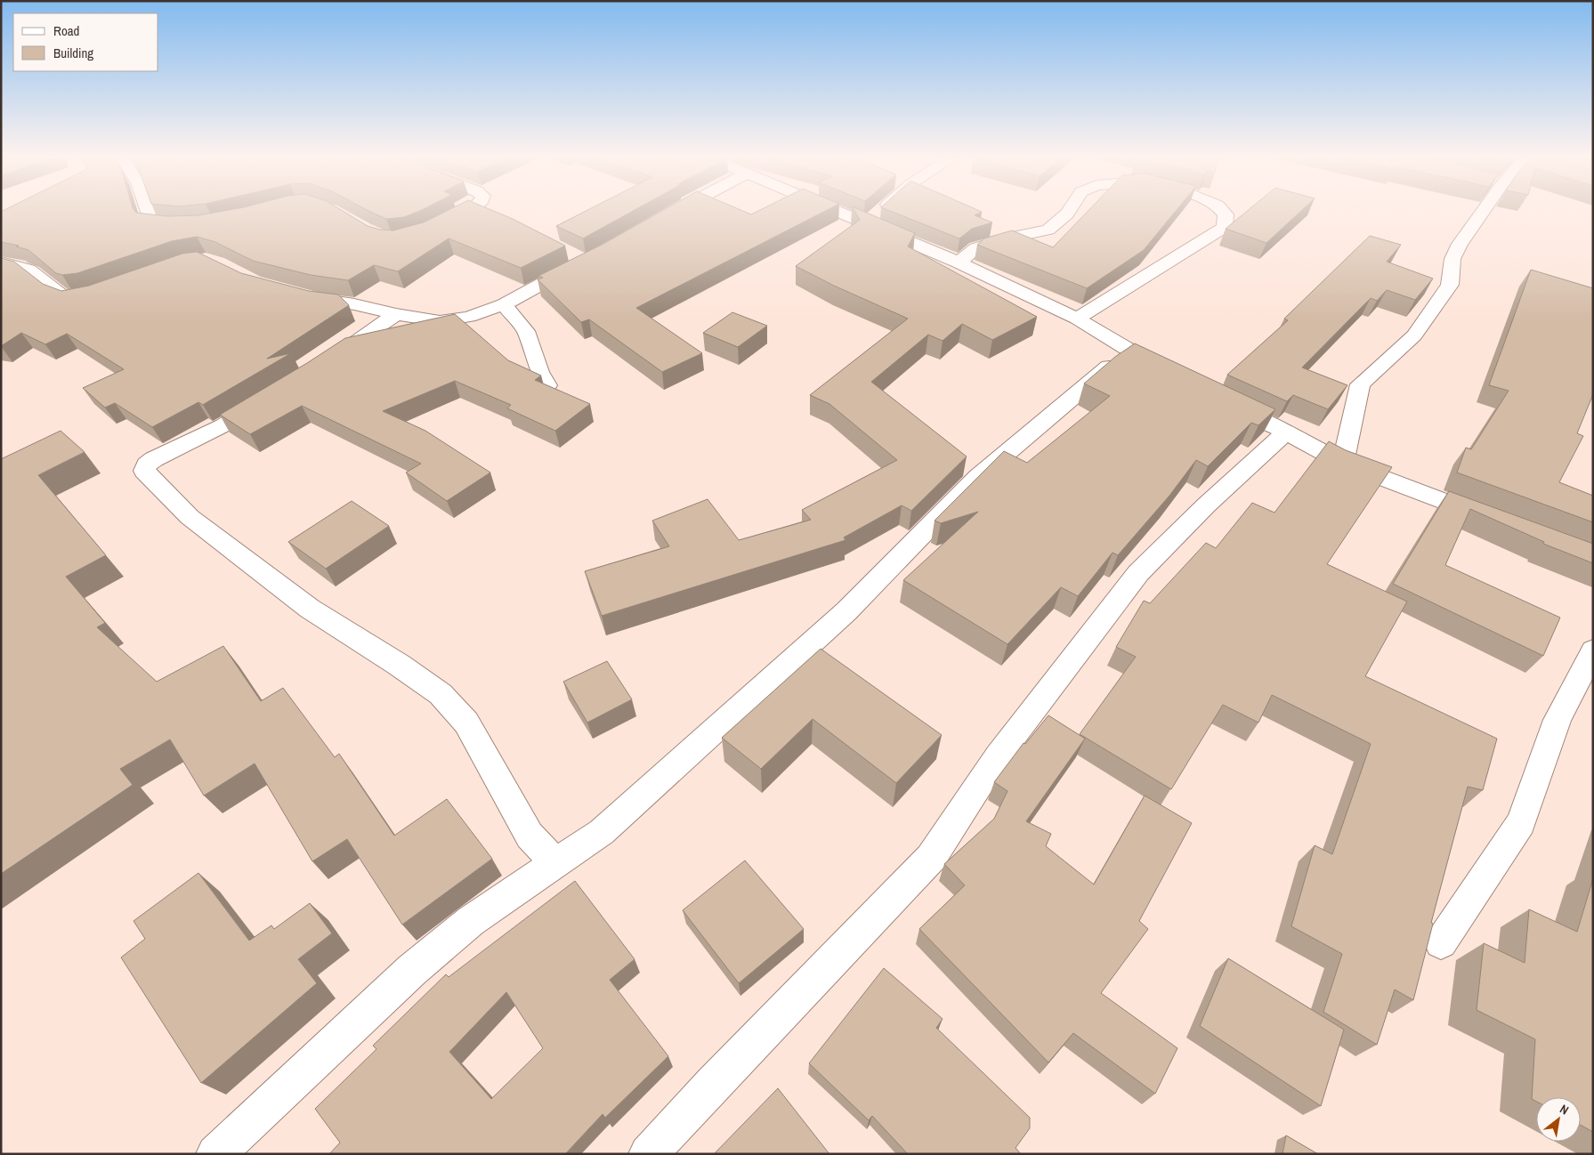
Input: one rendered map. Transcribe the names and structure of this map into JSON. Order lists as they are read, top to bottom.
{
  "legend": ["Road", "Building"],
  "north": "top right"
}
